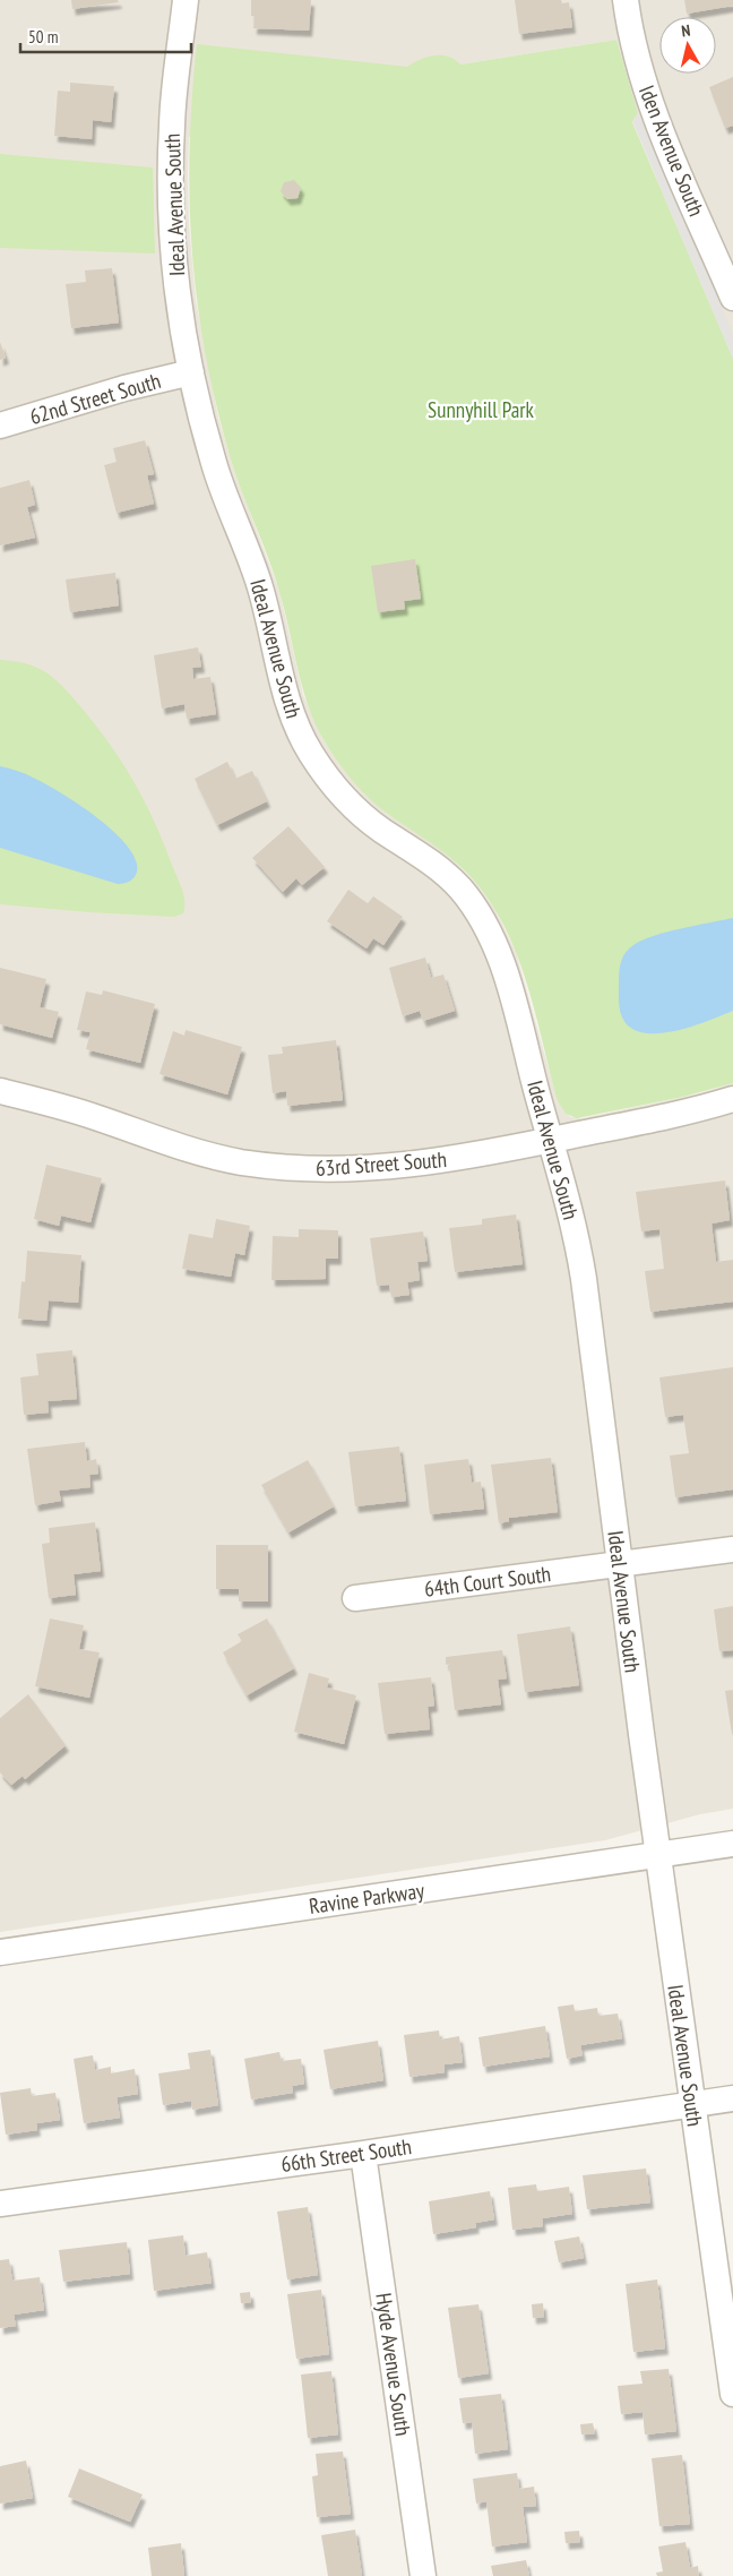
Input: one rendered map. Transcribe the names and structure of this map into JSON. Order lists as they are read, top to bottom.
{
  "streets": {
    "street": [
      "Iden Avenue South",
      "Ideal Avenue South",
      "62nd Street South",
      "63rd Street South",
      "64th Court South",
      "Ravine Parkway",
      "66th Street South",
      "Hyde Avenue South"
    ]
  },
  "crossings": [
    ["Ideal Avenue South", "62nd Street South"],
    ["Ideal Avenue South", "63rd Street South"],
    ["Ideal Avenue South", "64th Court South"],
    ["Ideal Avenue South", "Ravine Parkway"],
    ["Ideal Avenue South", "66th Street South"],
    ["66th Street South", "Hyde Avenue South"]
  ],
  "parks": ["Sunnyhill Park"],
  "scale_bar": "50 m",
  "north": "top"
}
